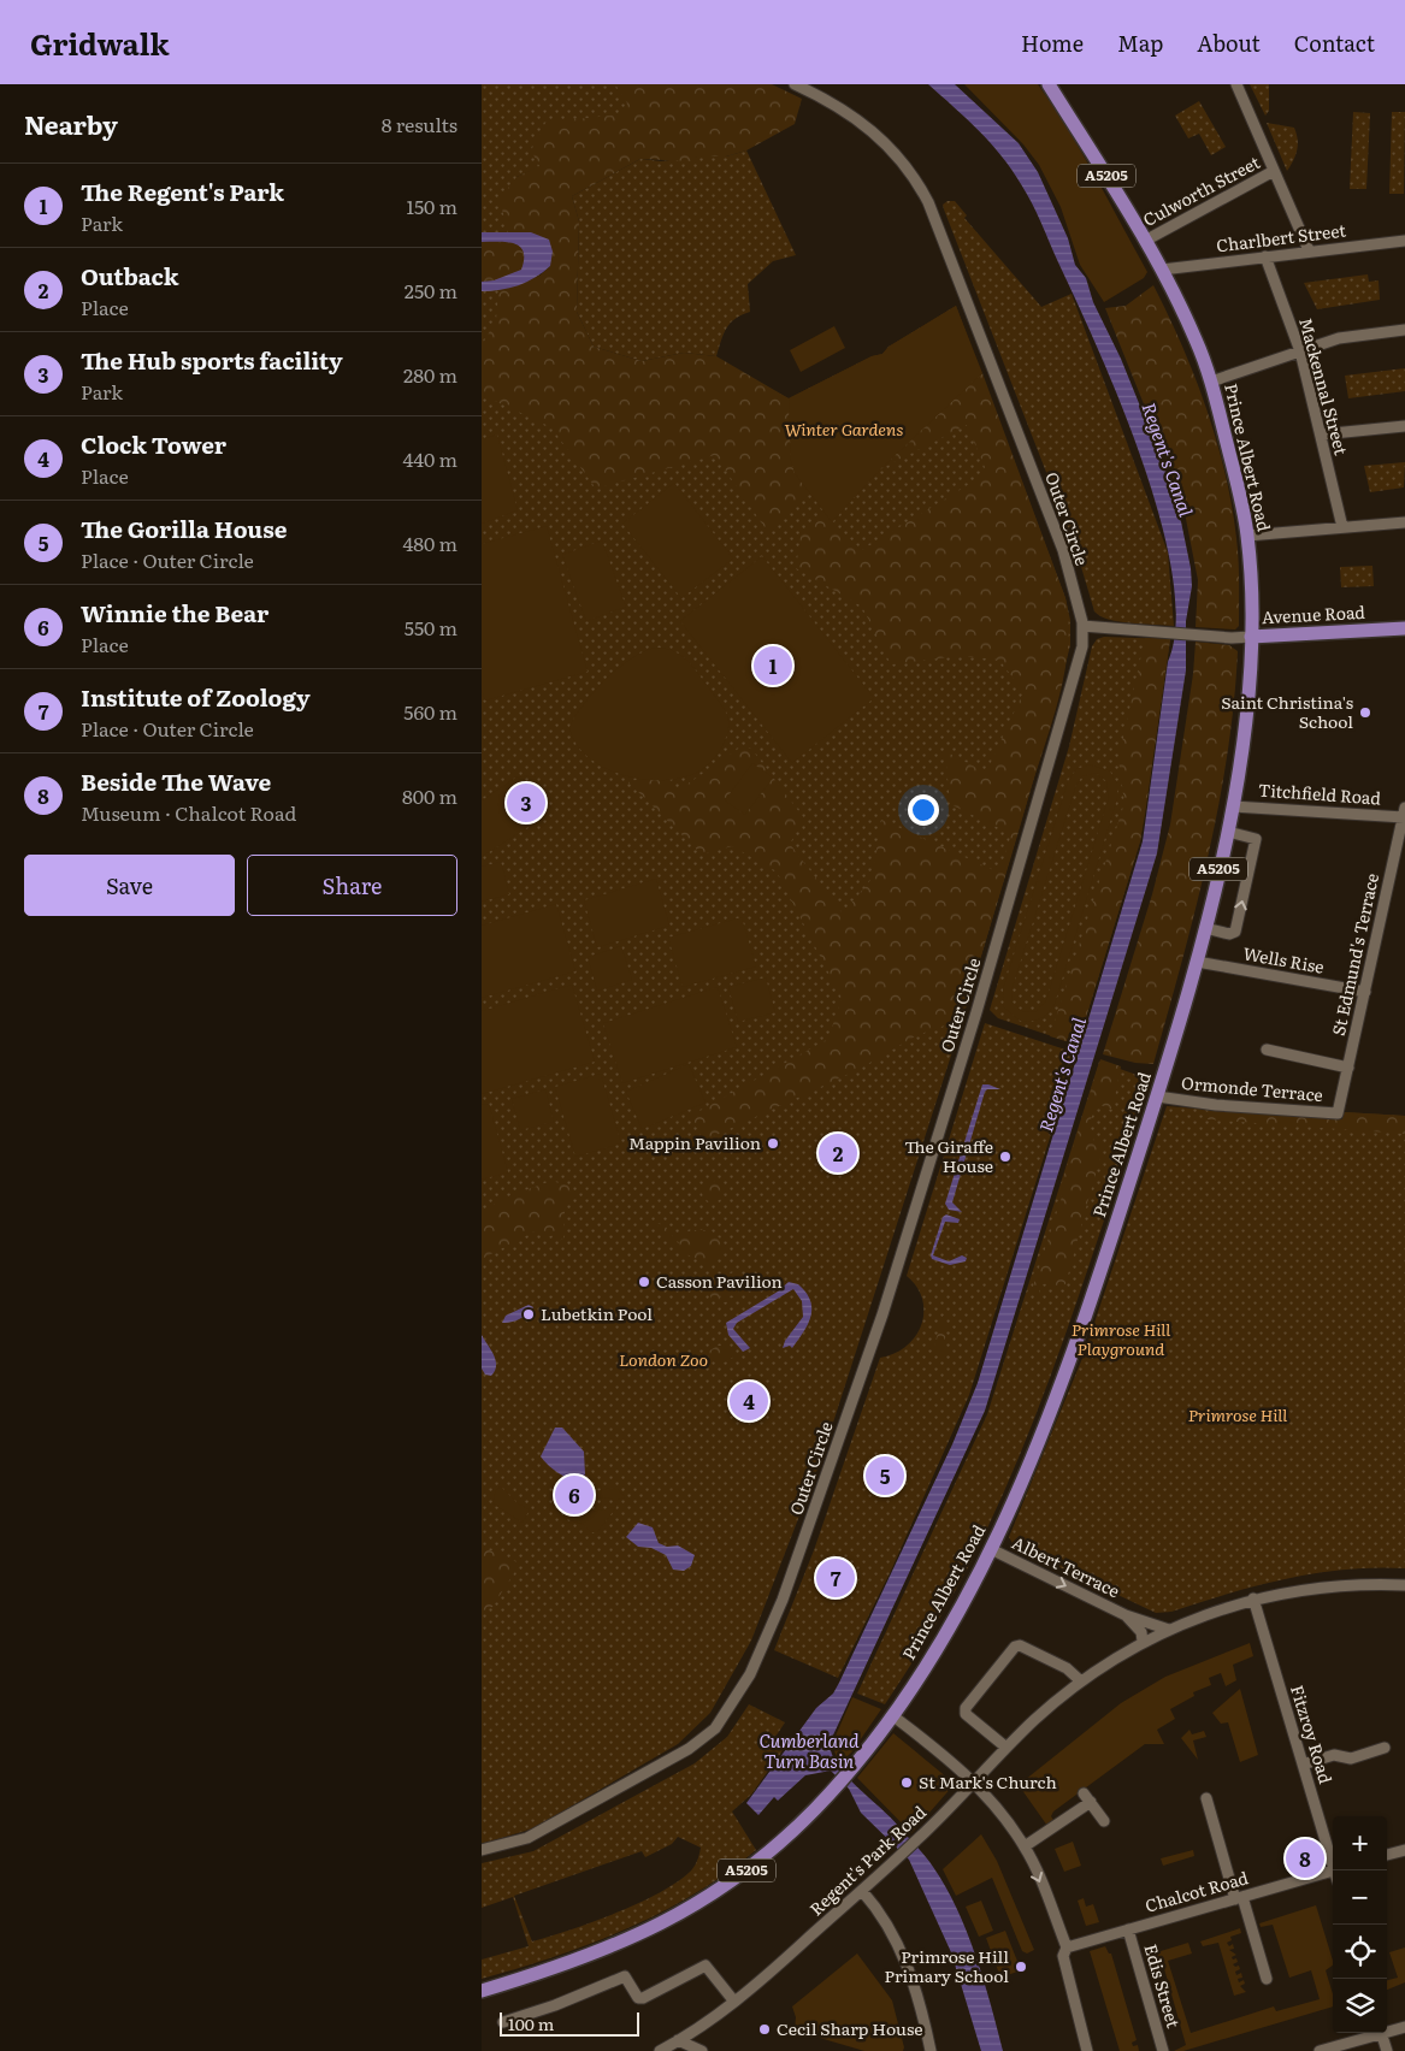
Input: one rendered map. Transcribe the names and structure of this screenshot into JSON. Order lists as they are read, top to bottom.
{
  "streets": {
    "main road": ["A5205", "Prince Albert Road", "Avenue Road"],
    "street": [
      "Culworth Street",
      "Charlbert Street",
      "Mackennal Street",
      "Outer Circle",
      "Titchfield Road",
      "St Edmund's Terrace",
      "Wells Rise",
      "Ormonde Terrace",
      "Albert Terrace",
      "Fitzroy Road",
      "Regent's Park Road",
      "Chalcot Road",
      "Edis Street"
    ]
  },
  "crossings": [
    ["Culworth Street", "Prince Albert Road"],
    ["Charlbert Street", "Mackennal Street"],
    ["Charlbert Street", "Prince Albert Road"],
    ["Prince Albert Road", "Avenue Road"],
    ["Prince Albert Road", "Titchfield Road"],
    ["Prince Albert Road", "Wells Rise"],
    ["Prince Albert Road", "Ormonde Terrace"],
    ["Prince Albert Road", "Albert Terrace"],
    ["Outer Circle", "Avenue Road"],
    ["Titchfield Road", "St Edmund's Terrace"],
    ["St Edmund's Terrace", "Wells Rise"],
    ["St Edmund's Terrace", "Ormonde Terrace"],
    ["Albert Terrace", "Regent's Park Road"],
    ["Fitzroy Road", "Regent's Park Road"],
    ["Chalcot Road", "Edis Street"]
  ],
  "one_way": ["Albert Terrace"],
  "water": ["Regent's Canal", "Cumberland Turn Basin"],
  "parks": [
    "Winter Gardens",
    "Primrose Hill Playground",
    "London Zoo",
    "Primrose Hill"
  ],
  "places": [
    "Saint Christina's School",
    "Mappin Pavilion",
    "The Giraffe House",
    "Casson Pavilion",
    "Lubetkin Pool",
    "St Mark's Church",
    "Primrose Hill Primary School",
    "Cecil Sharp House"
  ],
  "scale_bar": "100 m",
  "page": {
    "header": "Gridwalk",
    "nav": [
      "Home",
      "Map",
      "About",
      "Contact"
    ],
    "heading": ["Nearby", "8 results"],
    "list": [
      {
        "mark": "1",
        "name": "The Regent's Park",
        "note": "Park",
        "value": "150 m"
      },
      {
        "mark": "2",
        "name": "Outback",
        "note": "Place",
        "value": "250 m"
      },
      {
        "mark": "3",
        "name": "The Hub sports facility",
        "note": "Park",
        "value": "280 m"
      },
      {
        "mark": "4",
        "name": "Clock Tower",
        "note": "Place",
        "value": "440 m"
      },
      {
        "mark": "5",
        "name": "The Gorilla House",
        "note": "Place · Outer Circle",
        "value": "480 m"
      },
      {
        "mark": "6",
        "name": "Winnie the Bear",
        "note": "Place",
        "value": "550 m"
      },
      {
        "mark": "7",
        "name": "Institute of Zoology",
        "note": "Place · Outer Circle",
        "value": "560 m"
      },
      {
        "mark": "8",
        "name": "Beside The Wave",
        "note": "Museum · Chalcot Road",
        "value": "800 m"
      }
    ],
    "pins": [
      "1",
      "3",
      "2",
      "4",
      "5",
      "6",
      "7",
      "8"
    ],
    "buttons": ["Save", "Share"],
    "map_buttons": ["+", "−"],
    "scale": "100 m"
  }
}
